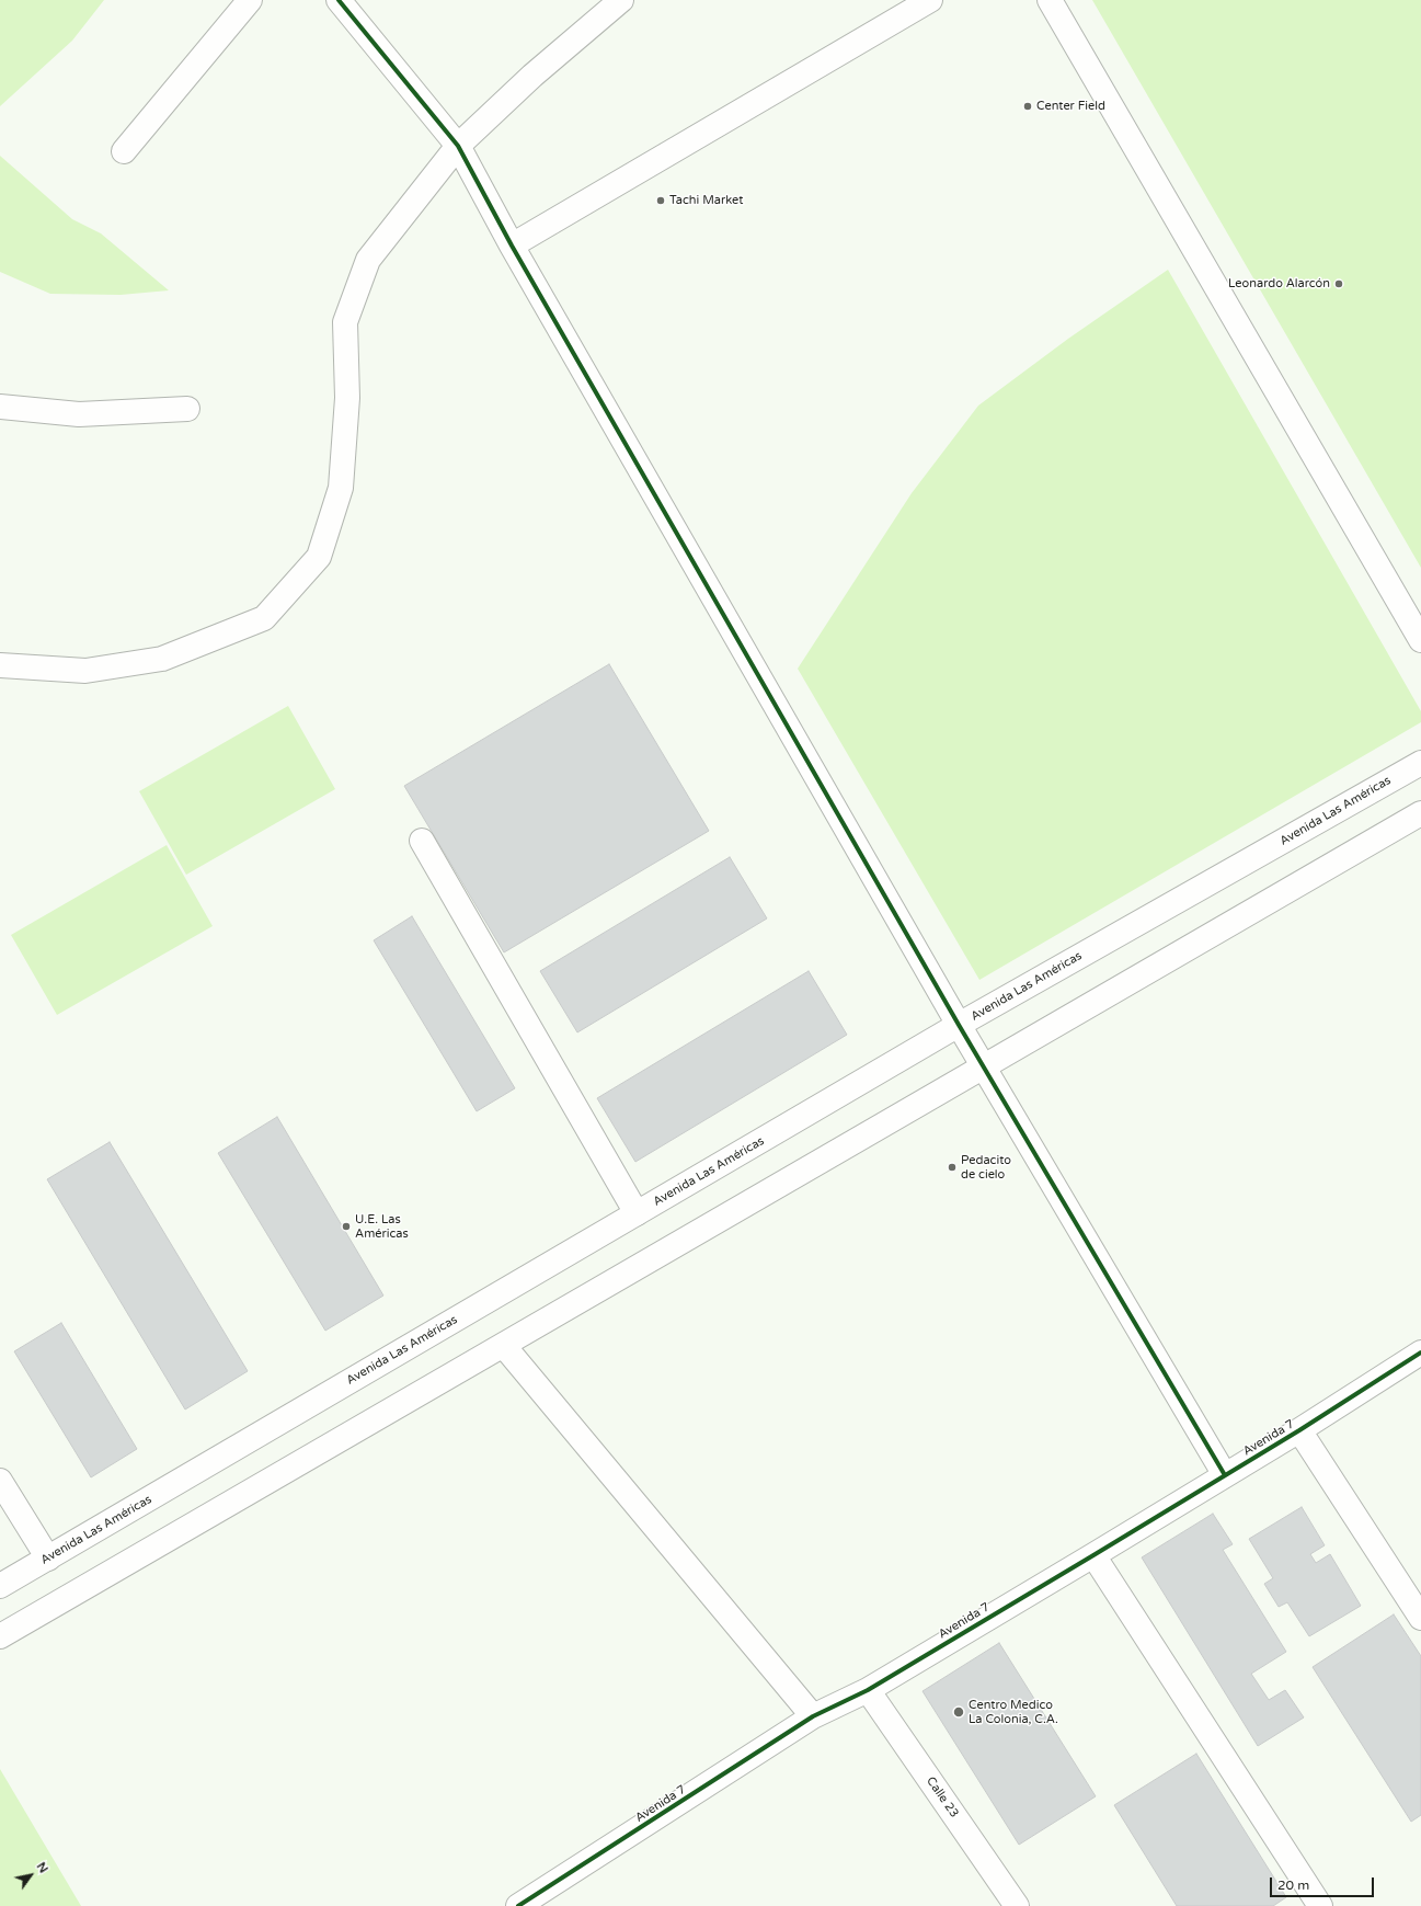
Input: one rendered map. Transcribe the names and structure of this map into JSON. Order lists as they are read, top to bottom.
{
  "streets": {
    "street": ["Avenida Las Américas", "Avenida 7", "Calle 23"]
  },
  "crossings": [
    ["Avenida 7", "Calle 23"]
  ],
  "places": [
    "Center Field",
    "Tachi Market",
    "Leonardo Alarcón",
    "Pedacito de cielo",
    "U.E. Las Américas",
    "Centro Medico La Colonia, C.A."
  ],
  "scale_bar": "20 m",
  "north": "top right"
}
